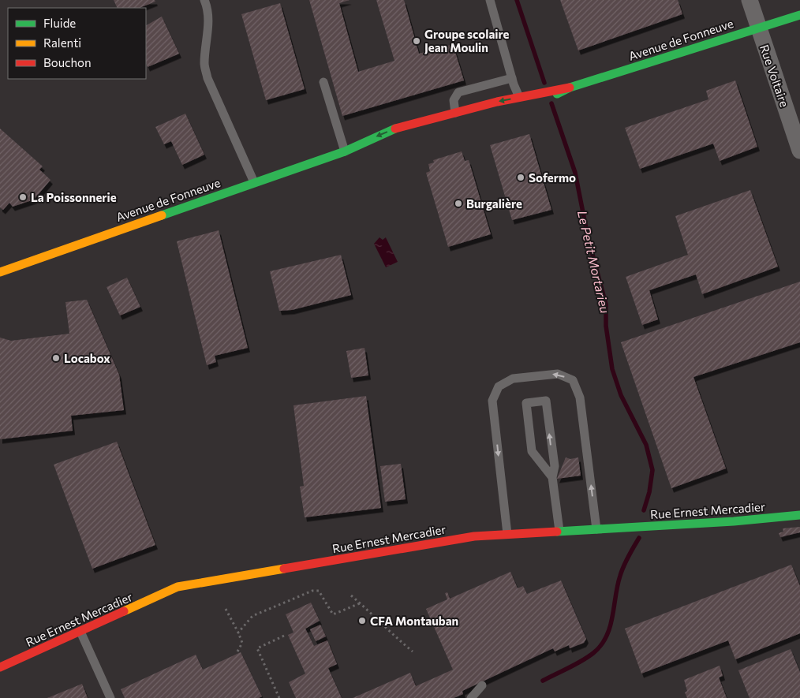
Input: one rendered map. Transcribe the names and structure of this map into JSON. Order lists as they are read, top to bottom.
{
  "streets": {
    "street": ["Avenue de Fonneuve", "Rue Voltaire", "Rue Ernest Mercadier"]
  },
  "crossings": [
    ["Avenue de Fonneuve", "Rue Voltaire"]
  ],
  "water": ["Le Petit Mortarieu"],
  "places": [
    "Groupe scolaire Jean Moulin",
    "Sofermo",
    "La Poissonnerie",
    "Burgalière",
    "Locabox",
    "CFA Montauban"
  ],
  "legend": ["Fluide", "Ralenti", "Bouchon"]
}
